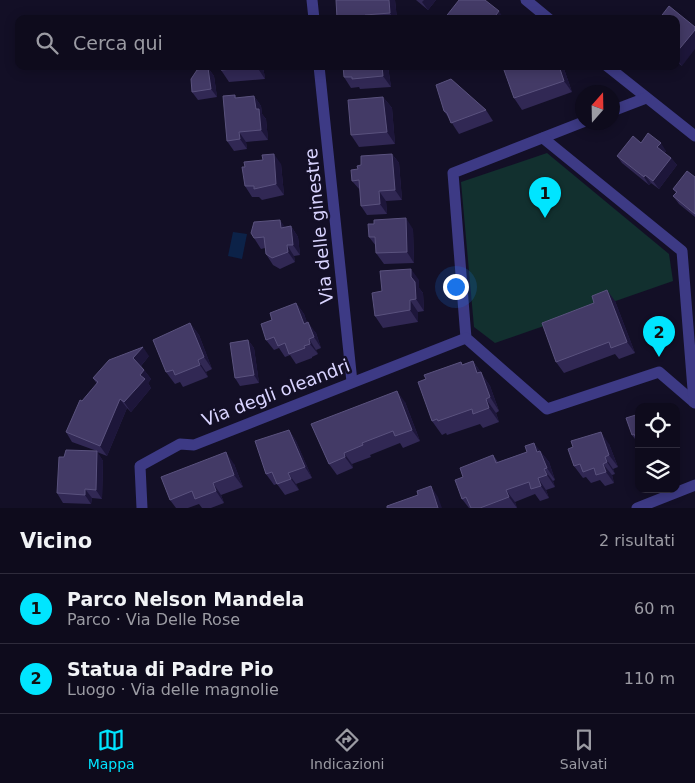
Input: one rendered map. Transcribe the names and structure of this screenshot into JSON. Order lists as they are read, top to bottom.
{
  "streets": {
    "street": ["Via delle ginestre", "Via degli oleandri"]
  },
  "crossings": [
    ["Via delle ginestre", "Via degli oleandri"]
  ],
  "north": "top",
  "page": {
    "search": "Cerca qui",
    "pins": ["1", "2"],
    "heading": ["Vicino", "2 risultati"],
    "list": [
      {
        "mark": "1",
        "name": "Parco Nelson Mandela",
        "note": "Parco · Via Delle Rose",
        "value": "60 m"
      },
      {
        "mark": "2",
        "name": "Statua di Padre Pio",
        "note": "Luogo · Via delle magnolie",
        "value": "110 m"
      }
    ],
    "nav": ["Mappa", "Indicazioni", "Salvati"]
  }
}
